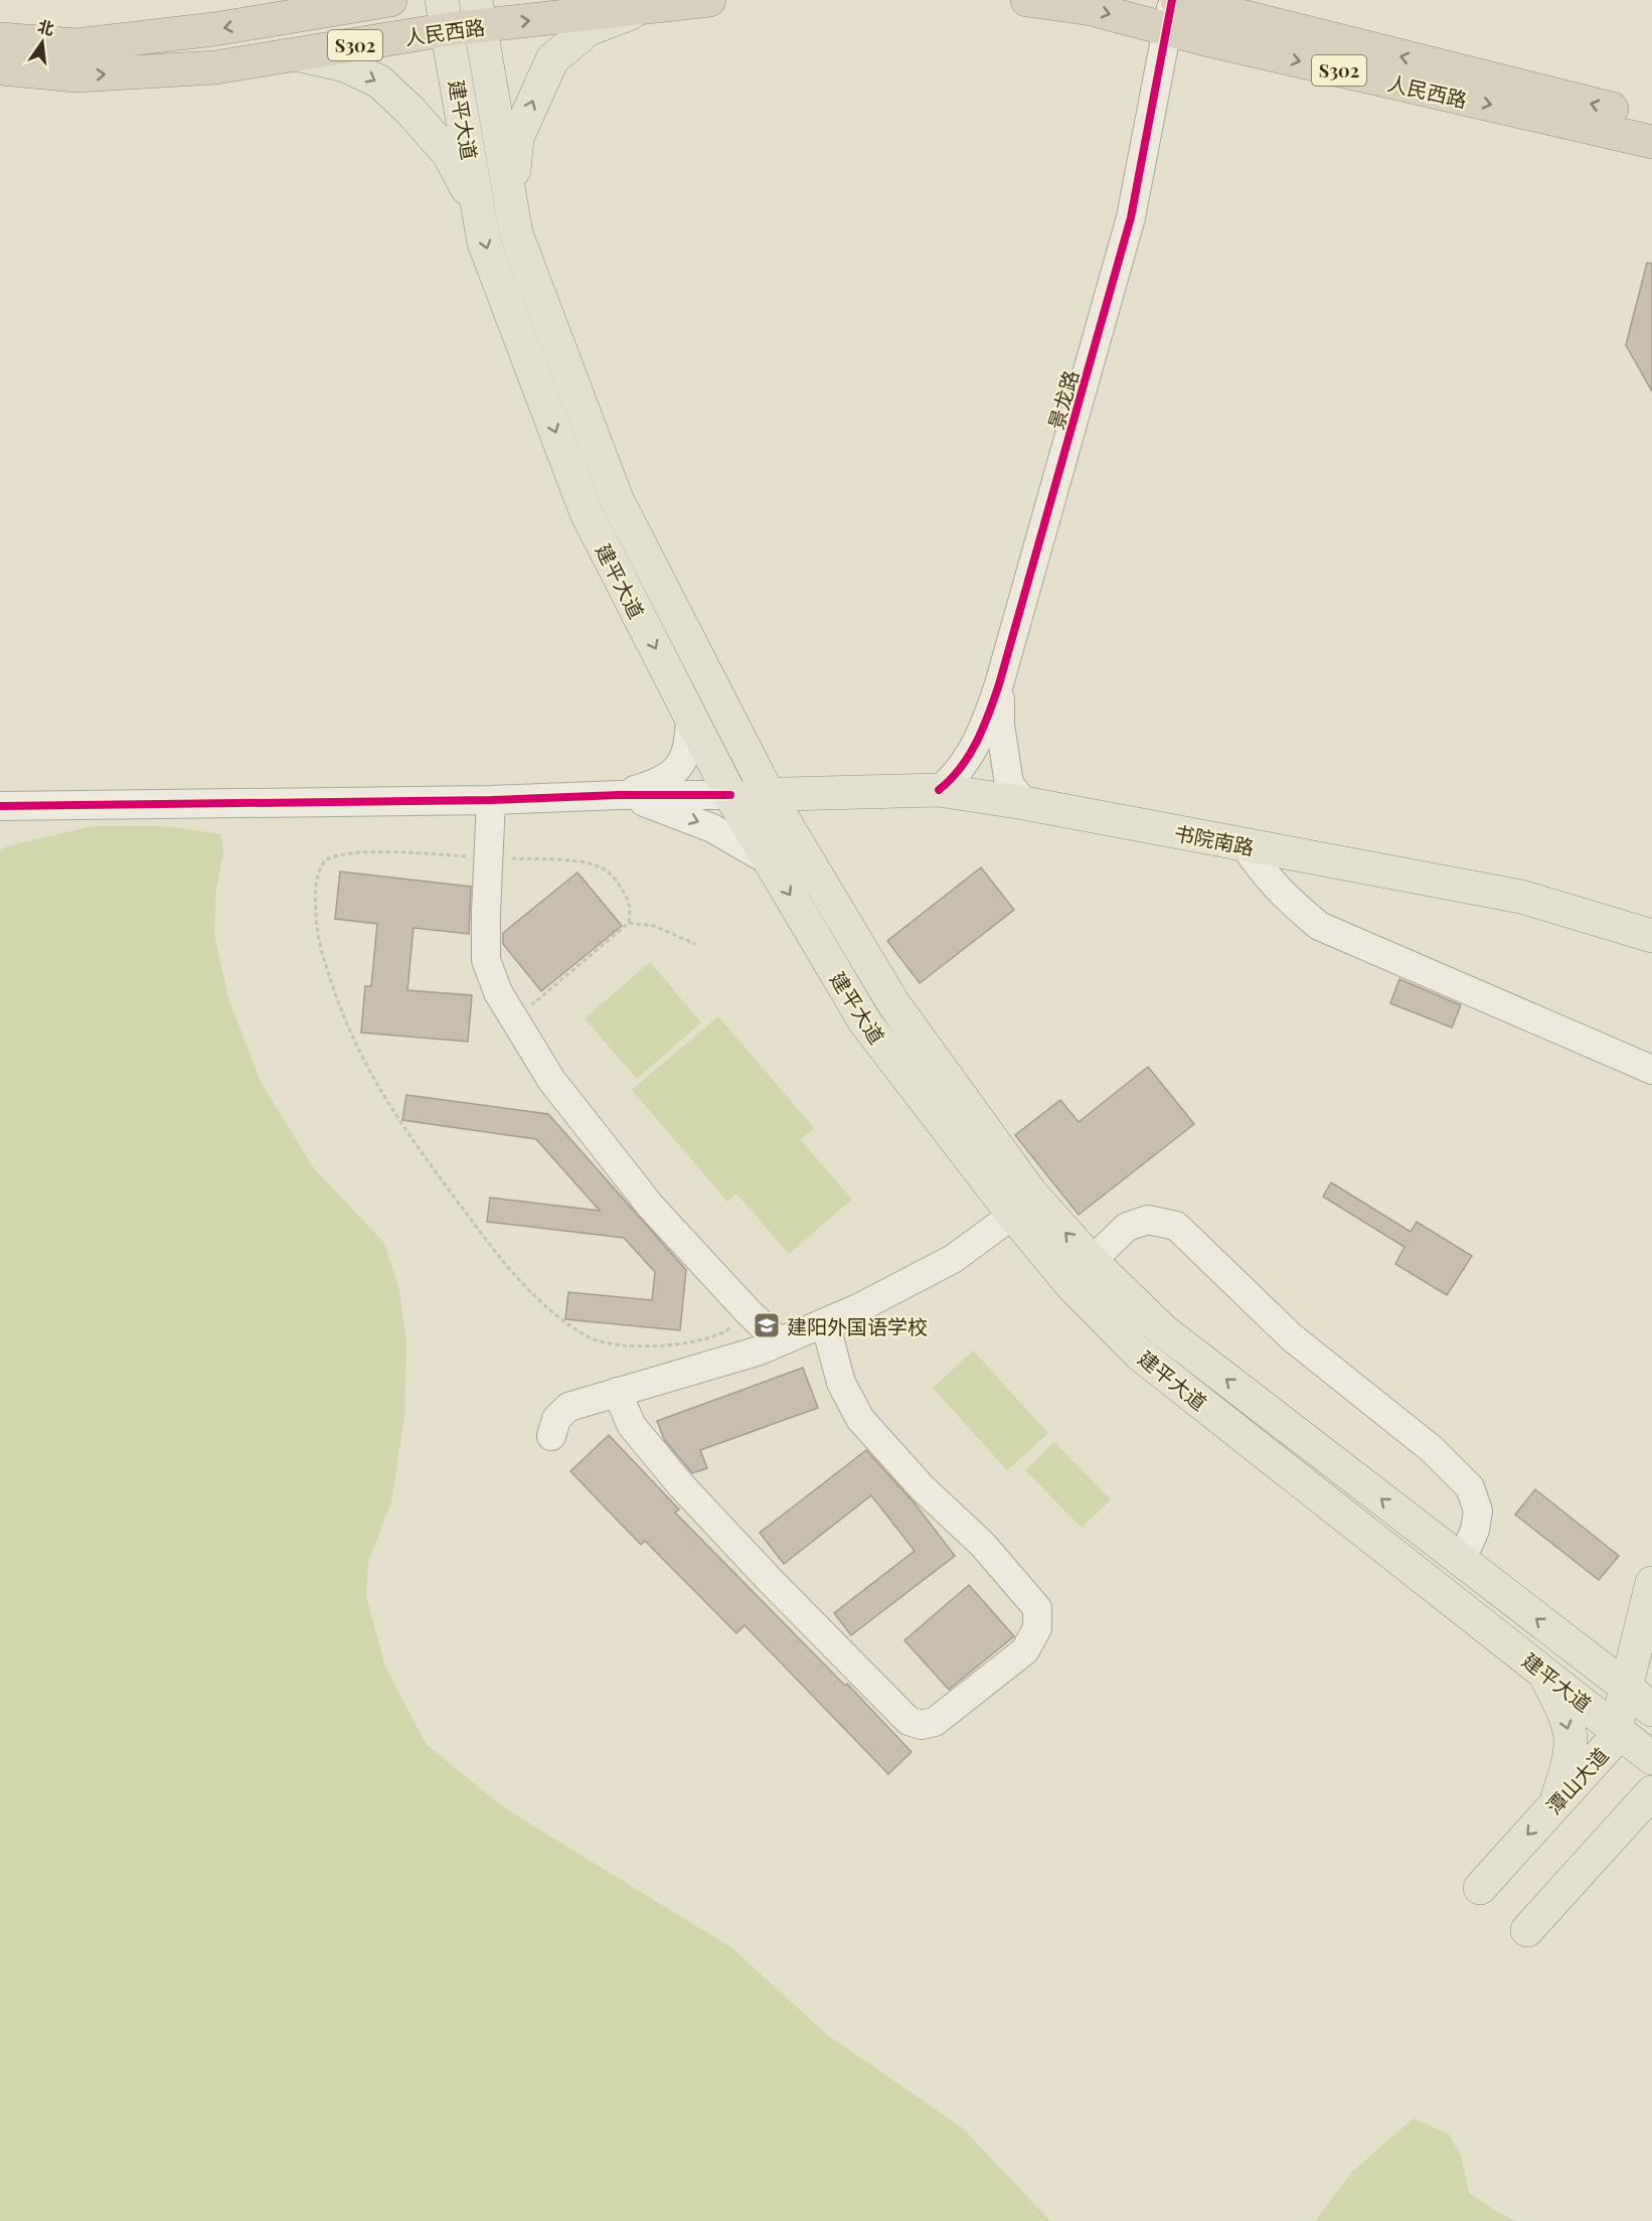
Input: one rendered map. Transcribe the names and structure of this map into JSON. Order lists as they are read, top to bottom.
{
  "streets": {
    "highway": ["人民西路", "S302"],
    "main road": ["建平大道", "书院南路", "潭山大道"],
    "street": ["景龙路"]
  },
  "crossings": [
    ["人民西路", "建平大道"],
    ["人民西路", "景龙路"],
    ["建平大道", "书院南路"],
    ["建平大道", "潭山大道"],
    ["景龙路", "书院南路"]
  ],
  "places": {
    "school or university": ["建阳外国语学校"]
  },
  "north": "top"
}
